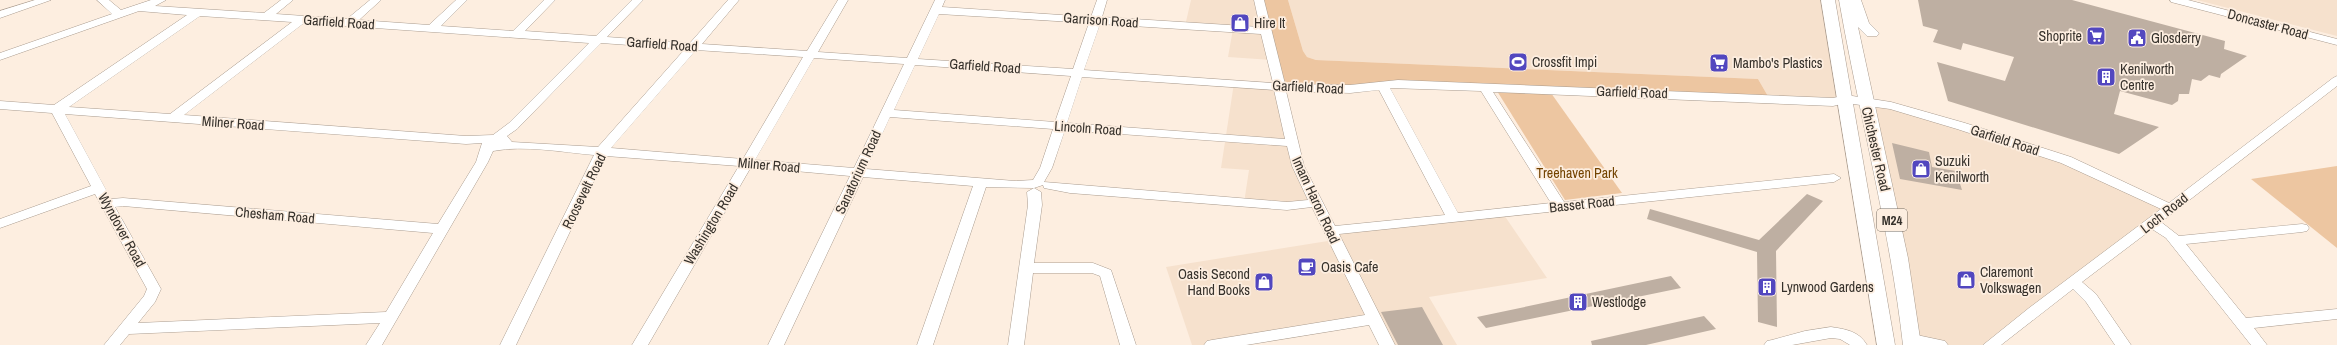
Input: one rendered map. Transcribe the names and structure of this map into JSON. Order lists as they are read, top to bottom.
{
  "streets": {
    "main road": ["Chichester Road", "M24"],
    "street": [
      "Garrison Road",
      "Garfield Road",
      "Doncaster Road",
      "Milner Road",
      "Lincoln Road",
      "Sanatorium Road",
      "Roosevelt Road",
      "Imam Haron Road",
      "Basset Road",
      "Loch Road",
      "Chesham Road",
      "Washington Road",
      "Wyndover Road"
    ]
  },
  "crossings": [
    ["Garrison Road", "Sanatorium Road"],
    ["Garrison Road", "Imam Haron Road"],
    ["Garfield Road", "Chichester Road"],
    ["Garfield Road", "Sanatorium Road"],
    ["Garfield Road", "Roosevelt Road"],
    ["Garfield Road", "Imam Haron Road"],
    ["Garfield Road", "Loch Road"],
    ["Garfield Road", "Washington Road"],
    ["Milner Road", "Sanatorium Road"],
    ["Milner Road", "Roosevelt Road"],
    ["Milner Road", "Imam Haron Road"],
    ["Milner Road", "Washington Road"],
    ["Milner Road", "Wyndover Road"],
    ["Lincoln Road", "Sanatorium Road"],
    ["Lincoln Road", "Imam Haron Road"],
    ["Imam Haron Road", "Basset Road"],
    ["Chesham Road", "Wyndover Road"]
  ],
  "parks": ["Treehaven Park"],
  "places": {
    "shop": [
      "Hire It",
      "Suzuki Kenilworth",
      "Claremont Volkswagen",
      "Oasis Second Hand Books"
    ],
    "supermarket": ["Shoprite", "Mambo's Plastics"],
    "public building": ["Glosderry"],
    "sports": ["Crossfit Impi"],
    "building": ["Kenilworth Centre", "Lynwood Gardens", "Westlodge"],
    "cafe": ["Oasis Cafe"]
  }
}
